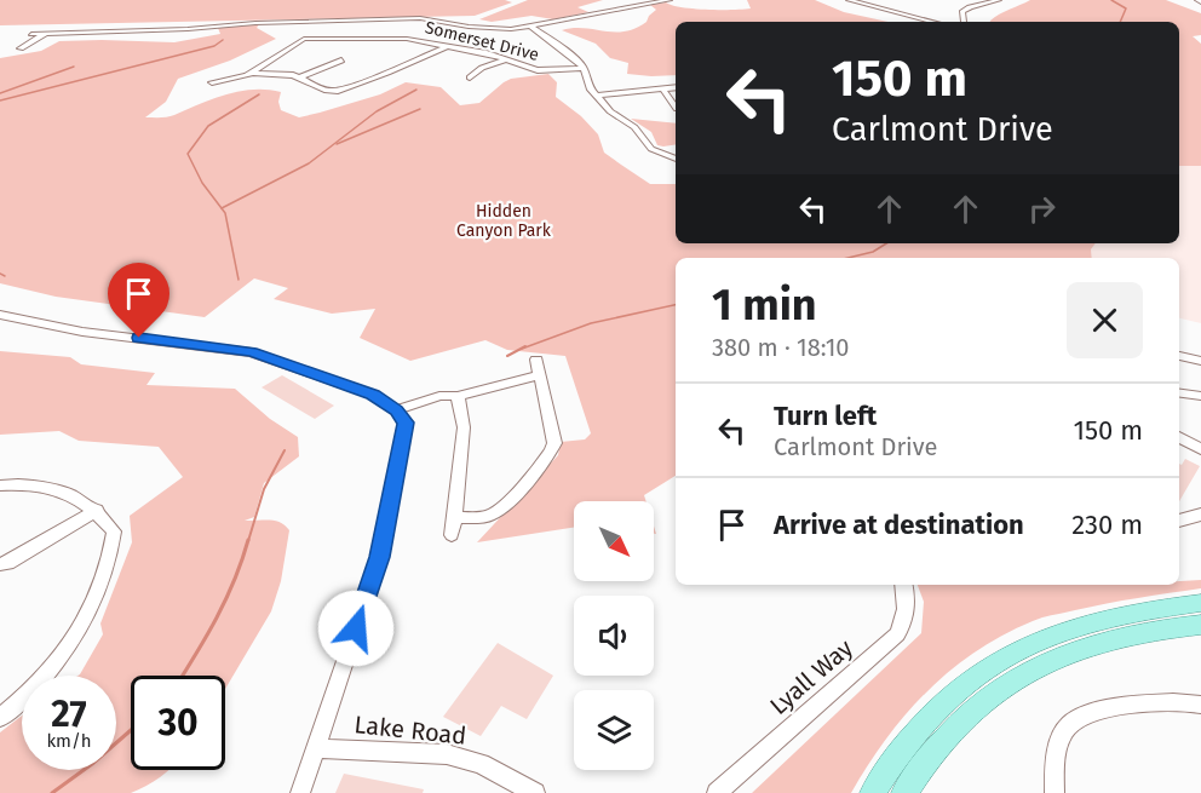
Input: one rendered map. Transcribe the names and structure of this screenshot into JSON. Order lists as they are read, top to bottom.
{
  "streets": {
    "street": ["Somerset Drive", "Lyall Way", "Lake Road"]
  },
  "parks": ["Hidden Canyon Park"],
  "north": "bottom right",
  "page": {
    "turn": ["150 m", "Carlmont Drive"],
    "heading": ["1 min", "380 m · 18:10"],
    "list": [
      {
        "name": "Turn left",
        "note": "Carlmont Drive",
        "value": "150 m"
      },
      {
        "name": "Arrive at destination",
        "value": "230 m"
      }
    ],
    "speed": "27 km/h",
    "limit": "30"
  }
}
